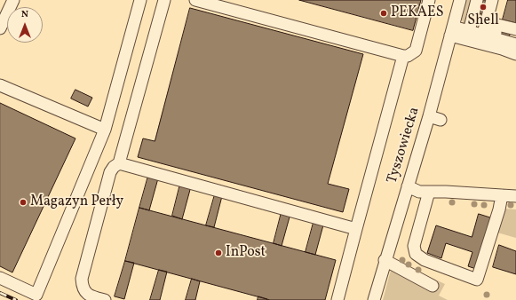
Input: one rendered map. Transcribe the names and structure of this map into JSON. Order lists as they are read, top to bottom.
{
  "streets": {
    "street": ["Tyszowiecka"]
  },
  "places": [
    "Shell",
    "PEKAES",
    "Magazyn Perły",
    "InPost"
  ],
  "north": "top"
}
